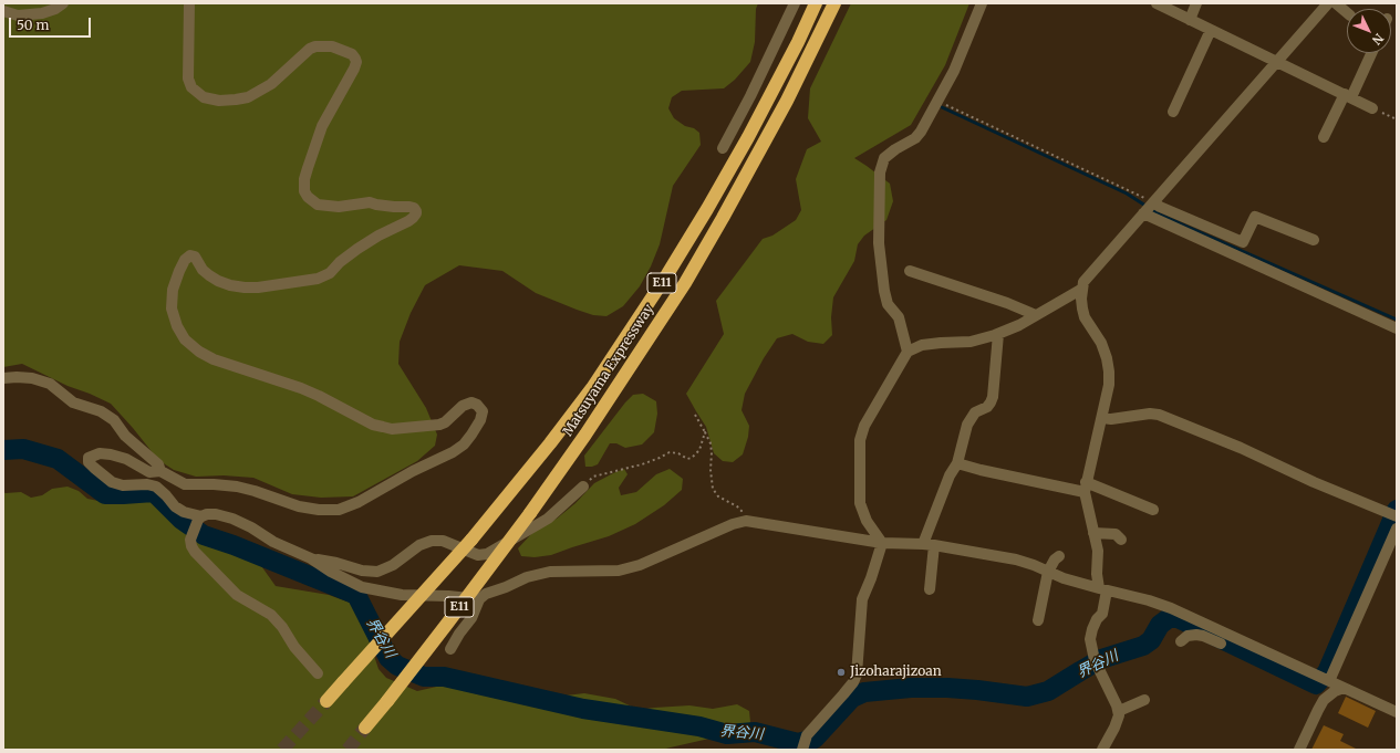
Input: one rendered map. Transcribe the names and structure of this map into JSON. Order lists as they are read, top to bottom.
{
  "streets": {
    "highway": ["E11", "Matsuyama Expressway"]
  },
  "water": ["界谷川"],
  "places": ["Jizoharajizoan"],
  "scale_bar": "50 m",
  "north": "bottom right"
}
